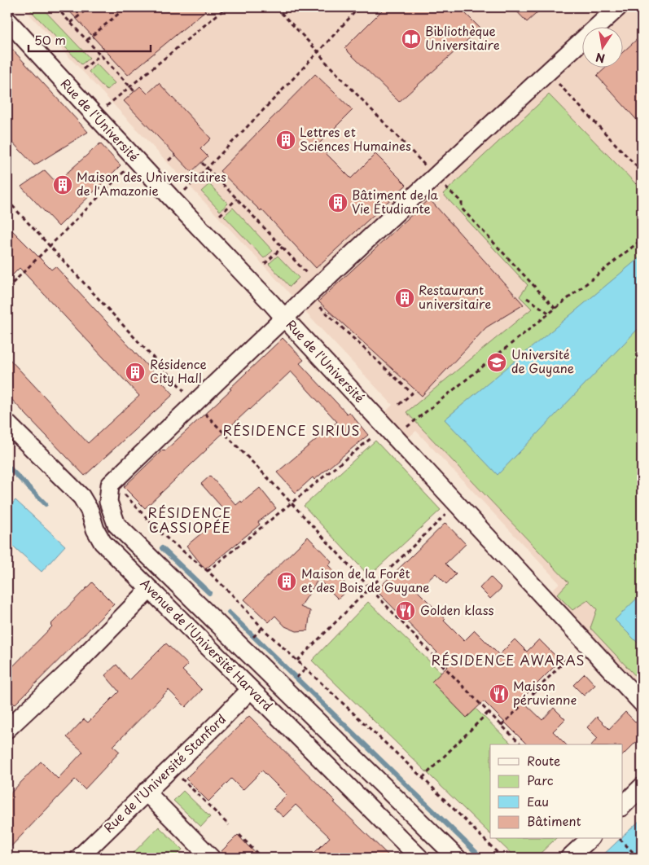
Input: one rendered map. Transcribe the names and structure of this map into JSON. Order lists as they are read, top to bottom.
{
  "streets": {
    "street": ["Rue de l'Université", "Avenue de l'Université Harvard", "Rue de l'Université Stanford"]
  },
  "crossings": [
    ["Avenue de l'Université Harvard", "Rue de l'Université Stanford"]
  ],
  "districts": ["RÉSIDENCE SIRIUS", "RÉSIDENCE CASSIOPÉE", "RÉSIDENCE AWARAS"],
  "places": {
    "library": ["Bibliothèque Universitaire"],
    "building": [
      "Lettres et Sciences Humaines",
      "Maison des Universitaires de l'Amazonie",
      "Bâtiment de la Vie Étudiante",
      "Restaurant universitaire",
      "Résidence City Hall",
      "Maison de la Forêt et des Bois de Guyane"
    ],
    "school or university": ["Université de Guyane"],
    "restaurant": ["Golden klass", "Maison péruvienne"]
  },
  "legend": [
    "Route",
    "Parc",
    "Eau",
    "Bâtiment"
  ],
  "scale_bar": "50 m",
  "north": "bottom"
}
